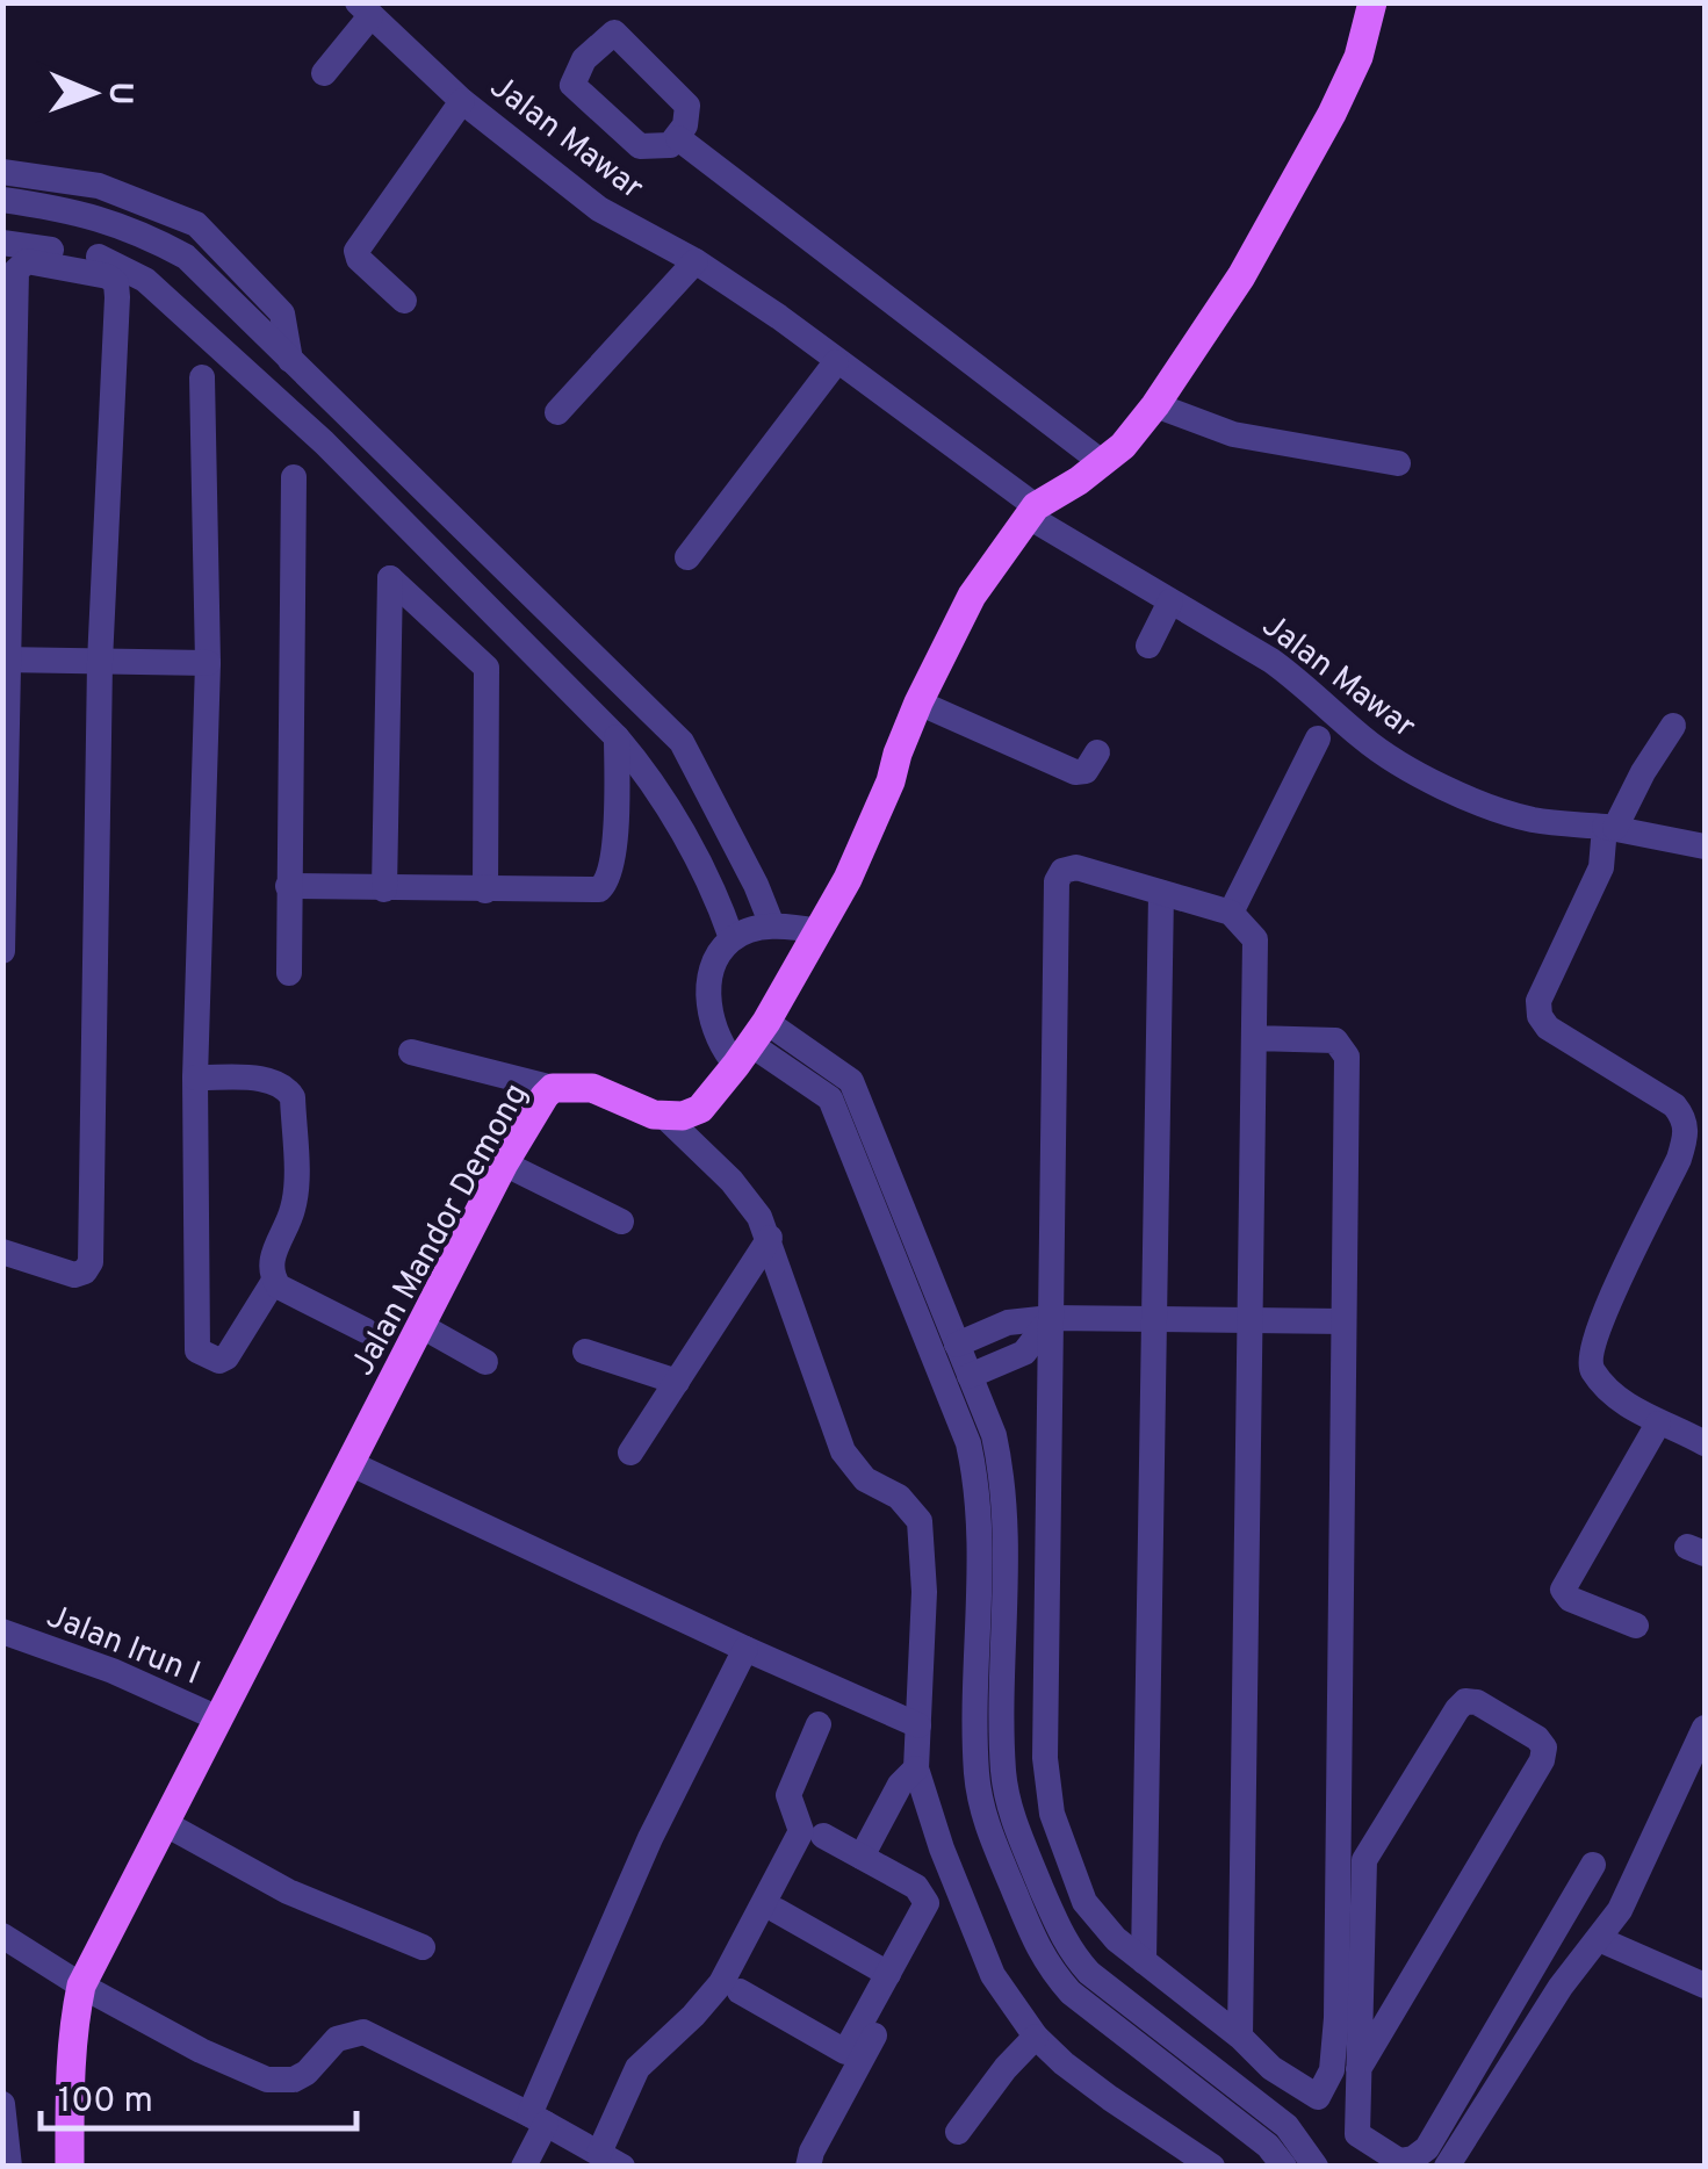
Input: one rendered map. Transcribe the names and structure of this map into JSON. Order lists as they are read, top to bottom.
{
  "streets": {
    "main road": ["Jalan Mandor Demong"],
    "street": ["Jalan Mawar", "Jalan Irun I"]
  },
  "crossings": [
    ["Jalan Mandor Demong", "Jalan Irun I"]
  ],
  "scale_bar": "100 m",
  "north": "right"
}
